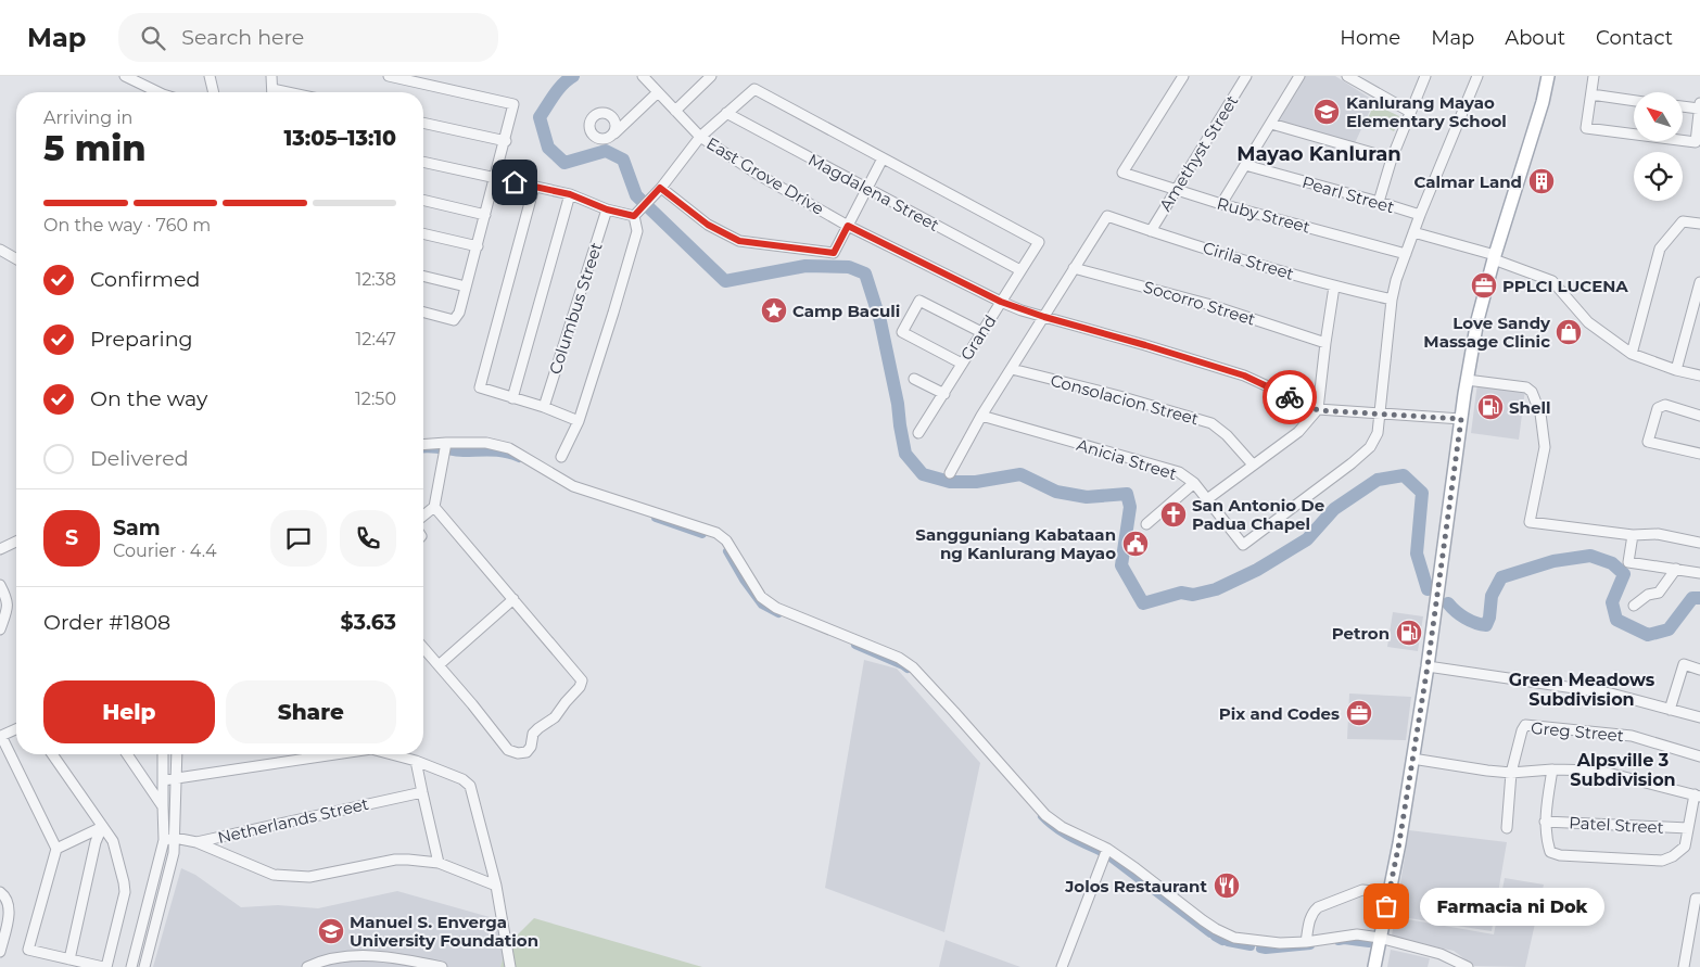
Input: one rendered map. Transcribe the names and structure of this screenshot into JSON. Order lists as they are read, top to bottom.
{
  "streets": {
    "street": [
      "Amethyst Street",
      "East Grove Drive",
      "Magdalena Street",
      "Pearl Street",
      "Ruby Street",
      "Cirila Street",
      "Socorro Street",
      "Columbus Street",
      "Grand",
      "Consolacion Street",
      "Anicia Street",
      "Greg Street",
      "Netherlands Street",
      "Patel Street"
    ]
  },
  "crossings": [
    ["Amethyst Street", "Ruby Street"],
    ["Amethyst Street", "Cirila Street"],
    ["East Grove Drive", "Grand"],
    ["Magdalena Street", "Grand"],
    ["Cirila Street", "Socorro Street"]
  ],
  "districts": ["Mayao Kanluran", "Green Meadows Subdivision", "Alpsville 3 Subdivision"],
  "places": {
    "school or university": ["Kanlurang Mayao Elementary School", "Manuel S. Enverga University Foundation"],
    "building": ["Calmar Land"],
    "office": ["PPLCI LUCENA", "Pix and Codes"],
    "place": ["Camp Baculi"],
    "shop": ["Love Sandy Massage Clinic"],
    "fuel station": ["Shell", "Petron"],
    "church": ["San Antonio De Padua Chapel"],
    "public building": ["Sangguniang Kabataan ng Kanlurang Mayao"],
    "restaurant": ["Jolos Restaurant"],
    "other": ["Farmacia ni Dok"]
  },
  "north": "top left",
  "page": {
    "header": "Map",
    "search": "Search here",
    "nav": [
      "Home",
      "Map",
      "About",
      "Contact"
    ],
    "heading": ["5 min", "Arriving in", "13:05–13:10"],
    "panel": [
      "Sam",
      "Courier · 4.4",
      "Order #1808",
      "$3.63"
    ],
    "bar": "On the way · 760 m",
    "list": [
      ["Confirmed", "12:38"],
      ["Preparing", "12:47"],
      ["On the way", "12:50"],
      "Delivered"
    ],
    "round": "S",
    "buttons": ["Help", "Share"],
    "bubble": "Farmacia ni Dok"
  }
}
